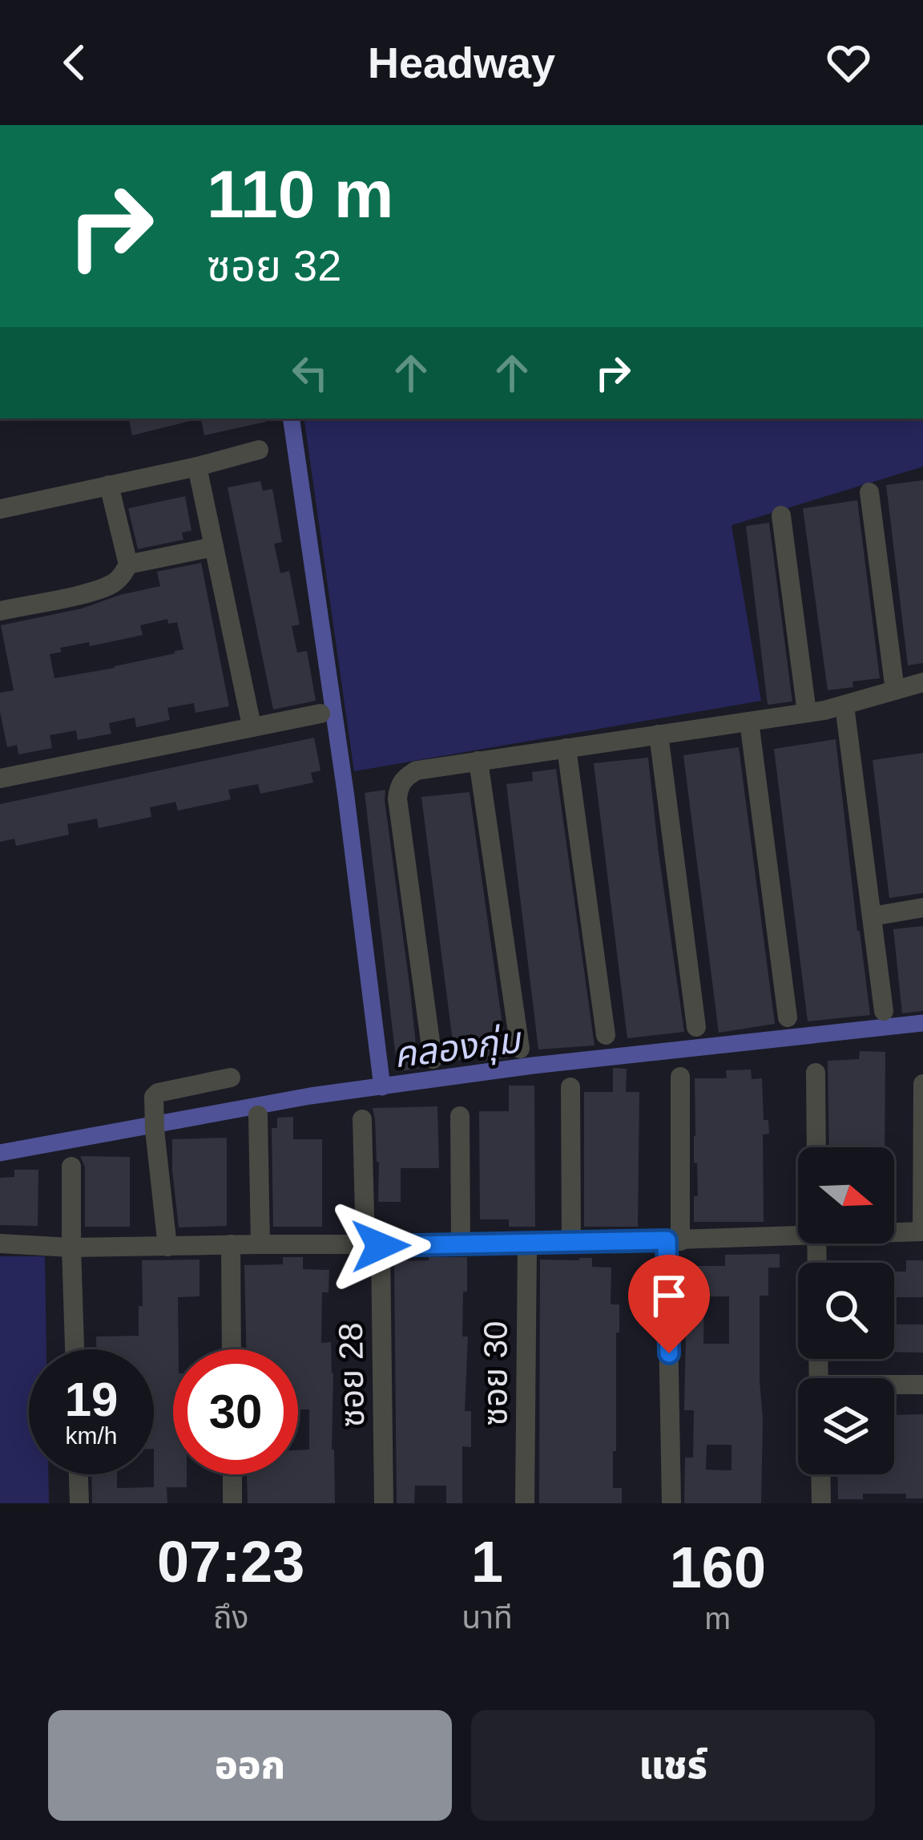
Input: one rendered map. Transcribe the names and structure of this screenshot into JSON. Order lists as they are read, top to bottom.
{
  "streets": {
    "street": ["ซอย 30", "ซอย 28"]
  },
  "water": ["คลองกุ่ม"],
  "north": "right",
  "page": {
    "header": "Headway",
    "turn": ["110 m", "ซอย 32"],
    "speed": "19 km/h",
    "limit": "30",
    "eta": [
      "07:23",
      "ถึง",
      "1",
      "นาที",
      "160",
      "m"
    ],
    "buttons": ["ออก", "แชร์"]
  }
}
